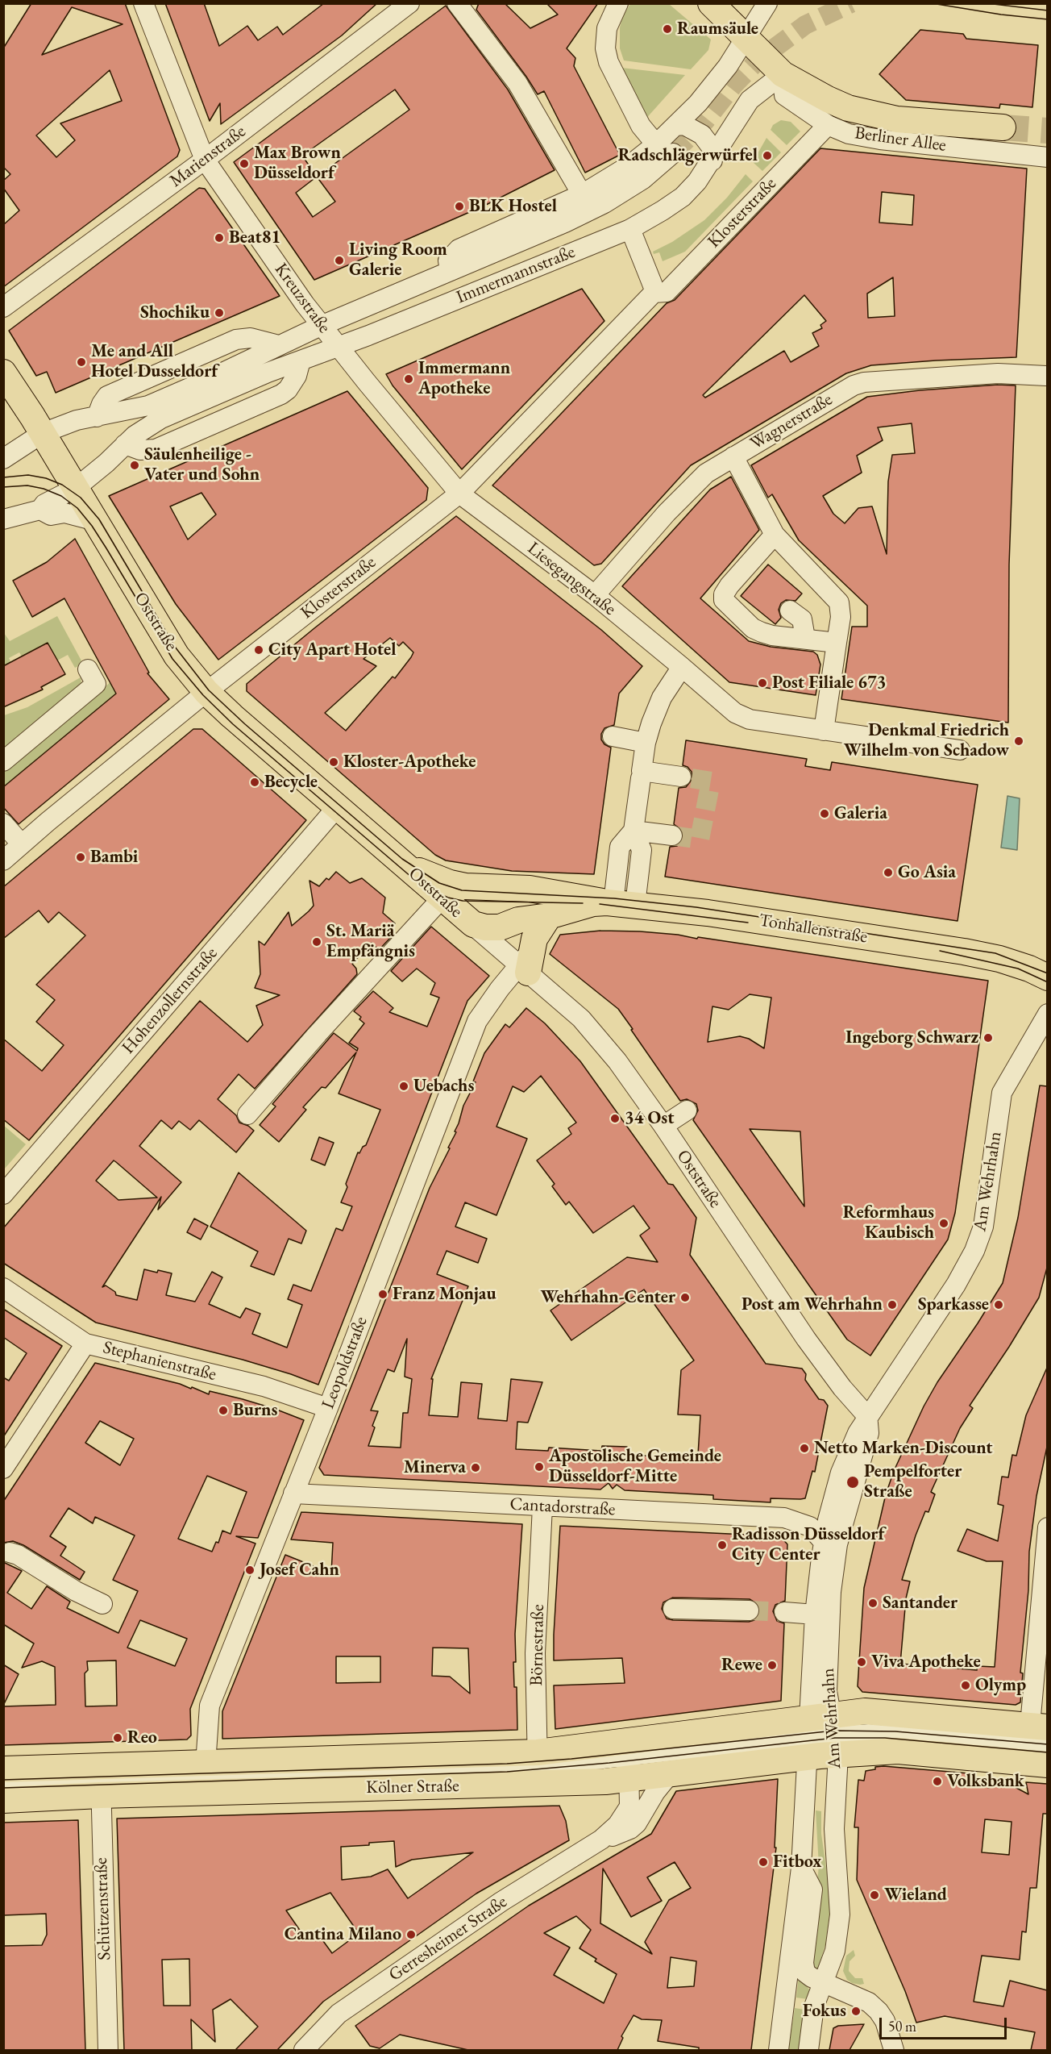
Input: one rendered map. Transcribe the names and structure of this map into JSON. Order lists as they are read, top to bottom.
{
  "streets": {
    "main road": [
      "Berliner Allee",
      "Oststraße",
      "Tonhallenstraße",
      "Kölner Straße"
    ],
    "street": [
      "Marienstraße",
      "Klosterstraße",
      "Immermannstraße",
      "Kreuzstraße",
      "Wagnerstraße",
      "Liesegangstraße",
      "Hohenzollernstraße",
      "Am Wehrhahn",
      "Stephanienstraße",
      "Leopoldstraße",
      "Cantadorstraße",
      "Börnestraße",
      "Schützenstraße",
      "Gerresheimer Straße"
    ]
  },
  "crossings": [
    ["Berliner Allee", "Klosterstraße"],
    ["Berliner Allee", "Immermannstraße"],
    ["Marienstraße", "Kreuzstraße"],
    ["Klosterstraße", "Kreuzstraße"],
    ["Klosterstraße", "Liesegangstraße"],
    ["Klosterstraße", "Oststraße"],
    ["Immermannstraße", "Kreuzstraße"],
    ["Immermannstraße", "Oststraße"],
    ["Kreuzstraße", "Liesegangstraße"],
    ["Wagnerstraße", "Liesegangstraße"],
    ["Oststraße", "Tonhallenstraße"],
    ["Oststraße", "Hohenzollernstraße"],
    ["Oststraße", "Am Wehrhahn"],
    ["Oststraße", "Leopoldstraße"],
    ["Am Wehrhahn", "Cantadorstraße"],
    ["Am Wehrhahn", "Kölner Straße"],
    ["Stephanienstraße", "Leopoldstraße"],
    ["Leopoldstraße", "Cantadorstraße"],
    ["Leopoldstraße", "Kölner Straße"],
    ["Cantadorstraße", "Börnestraße"],
    ["Börnestraße", "Kölner Straße"],
    ["Kölner Straße", "Schützenstraße"],
    ["Kölner Straße", "Gerresheimer Straße"]
  ],
  "places": [
    "Raumsäule",
    "Radschlägerwürfel",
    "Max Brown Düsseldorf",
    "BLK Hostel",
    "Beat81",
    "Living Room Galerie",
    "Shochiku",
    "Me and All Hotel Dusseldorf",
    "Immermann Apotheke",
    "Säulenheilige - Vater und Sohn",
    "City Apart Hotel",
    "Post Filiale 673",
    "Denkmal Friedrich Wilhelm von Schadow",
    "Kloster-Apotheke",
    "Becycle",
    "Galeria",
    "Bambi",
    "Go Asia",
    "St. Mariä Empfängnis",
    "Ingeborg Schwarz",
    "Uebachs",
    "34 Ost",
    "Reformhaus Kaubisch",
    "Franz Monjau",
    "Wehrhahn-Center",
    "Post am Wehrhahn",
    "Sparkasse",
    "Burns",
    "Netto Marken-Discount",
    "Apostolische Gemeinde Düsseldorf-Mitte",
    "Minerva",
    "Pempelforter Straße",
    "Radisson Düsseldorf City Center",
    "Josef Cahn",
    "Santander",
    "Viva Apotheke",
    "Rewe",
    "Olymp",
    "Reo",
    "Volksbank",
    "Fitbox",
    "Wieland",
    "Cantina Milano",
    "Fokus"
  ],
  "scale_bar": "50 m"
}
